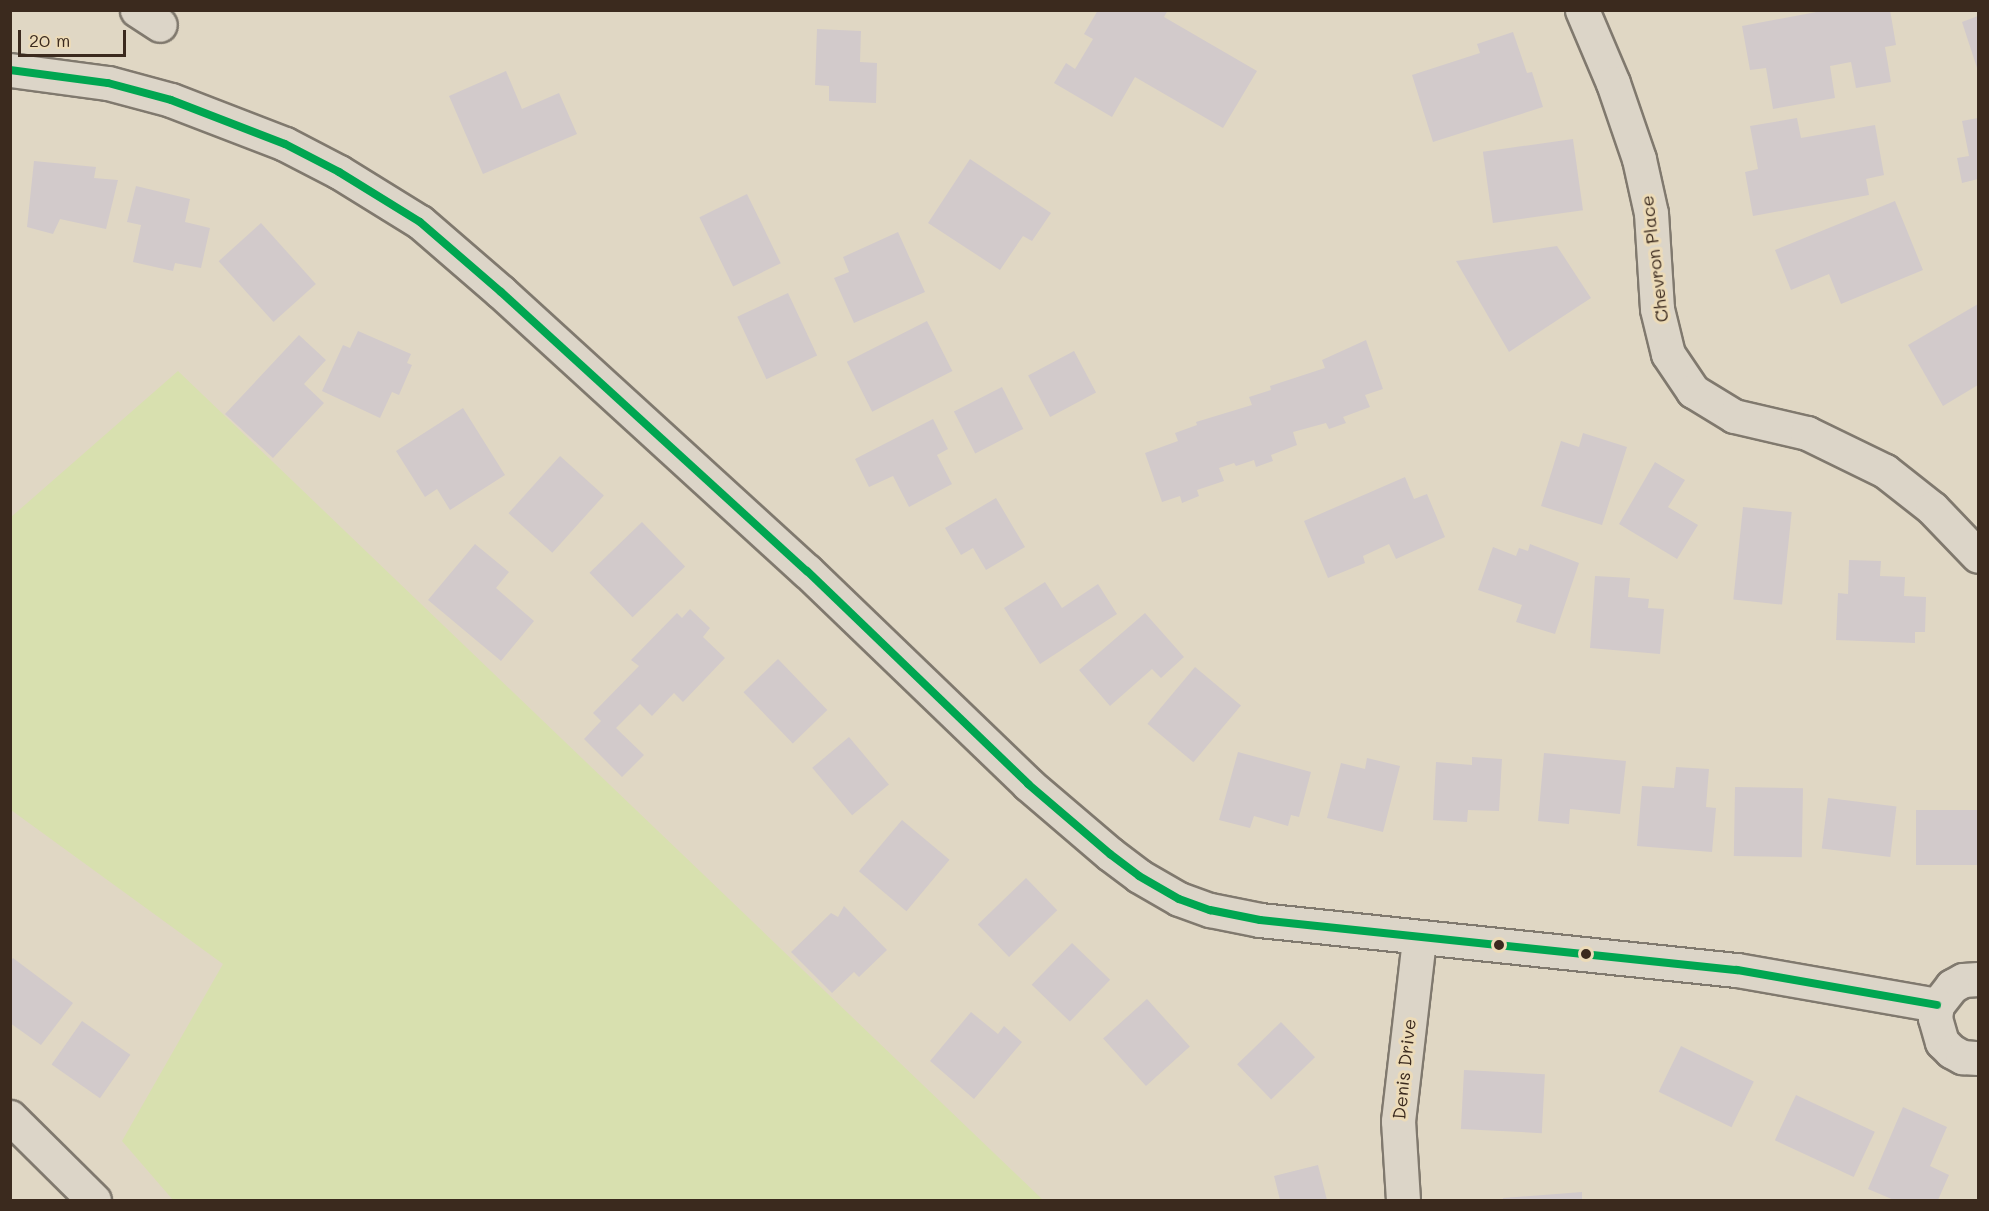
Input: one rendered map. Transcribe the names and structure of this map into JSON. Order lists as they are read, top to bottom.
{
  "streets": {
    "street": ["Chevron Place", "Denis Drive"]
  },
  "scale_bar": "20 m"
}
